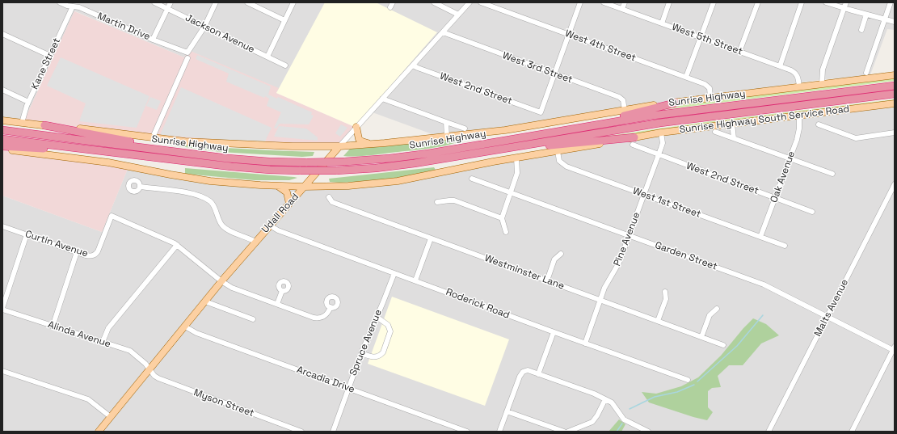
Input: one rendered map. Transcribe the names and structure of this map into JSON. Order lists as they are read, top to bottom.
{
  "streets": {
    "highway": ["Sunrise Highway"],
    "main road": ["Sunrise Highway South Service Road", "Udall Road"],
    "street": [
      "Martin Drive",
      "Jackson Avenue",
      "West 5th Street",
      "West 4th Street",
      "Kane Street",
      "West 3rd Street",
      "West 2nd Street",
      "Oak Avenue",
      "West 1st Street",
      "Pine Avenue",
      "Curtin Avenue",
      "Garden Street",
      "Westminster Lane",
      "Roderick Road",
      "Malts Avenue",
      "Alinda Avenue",
      "Spruce Avenue",
      "Arcadia Drive",
      "Myson Street"
    ]
  },
  "crossings": [
    ["Martin Drive", "Jackson Avenue"],
    ["Martin Drive", "Kane Street"],
    ["West 5th Street", "Sunrise Highway"],
    ["West 4th Street", "Sunrise Highway"],
    ["Kane Street", "Sunrise Highway"],
    ["West 3rd Street", "West 2nd Street"],
    ["West 3rd Street", "Sunrise Highway"],
    ["West 3rd Street", "Udall Road"],
    ["West 2nd Street", "Oak Avenue"],
    ["West 2nd Street", "Udall Road"],
    ["West 2nd Street", "Pine Avenue"],
    ["Sunrise Highway", "Udall Road"],
    ["Sunrise Highway South Service Road", "Oak Avenue"],
    ["Sunrise Highway South Service Road", "Pine Avenue"],
    ["Oak Avenue", "West 1st Street"],
    ["West 1st Street", "Pine Avenue"],
    ["Udall Road", "Curtin Avenue"],
    ["Udall Road", "Roderick Road"],
    ["Udall Road", "Alinda Avenue"],
    ["Udall Road", "Arcadia Drive"],
    ["Udall Road", "Myson Street"],
    ["Pine Avenue", "Garden Street"],
    ["Pine Avenue", "Westminster Lane"],
    ["Pine Avenue", "Roderick Road"],
    ["Garden Street", "Malts Avenue"],
    ["Roderick Road", "Spruce Avenue"],
    ["Alinda Avenue", "Myson Street"],
    ["Spruce Avenue", "Arcadia Drive"]
  ]
}
